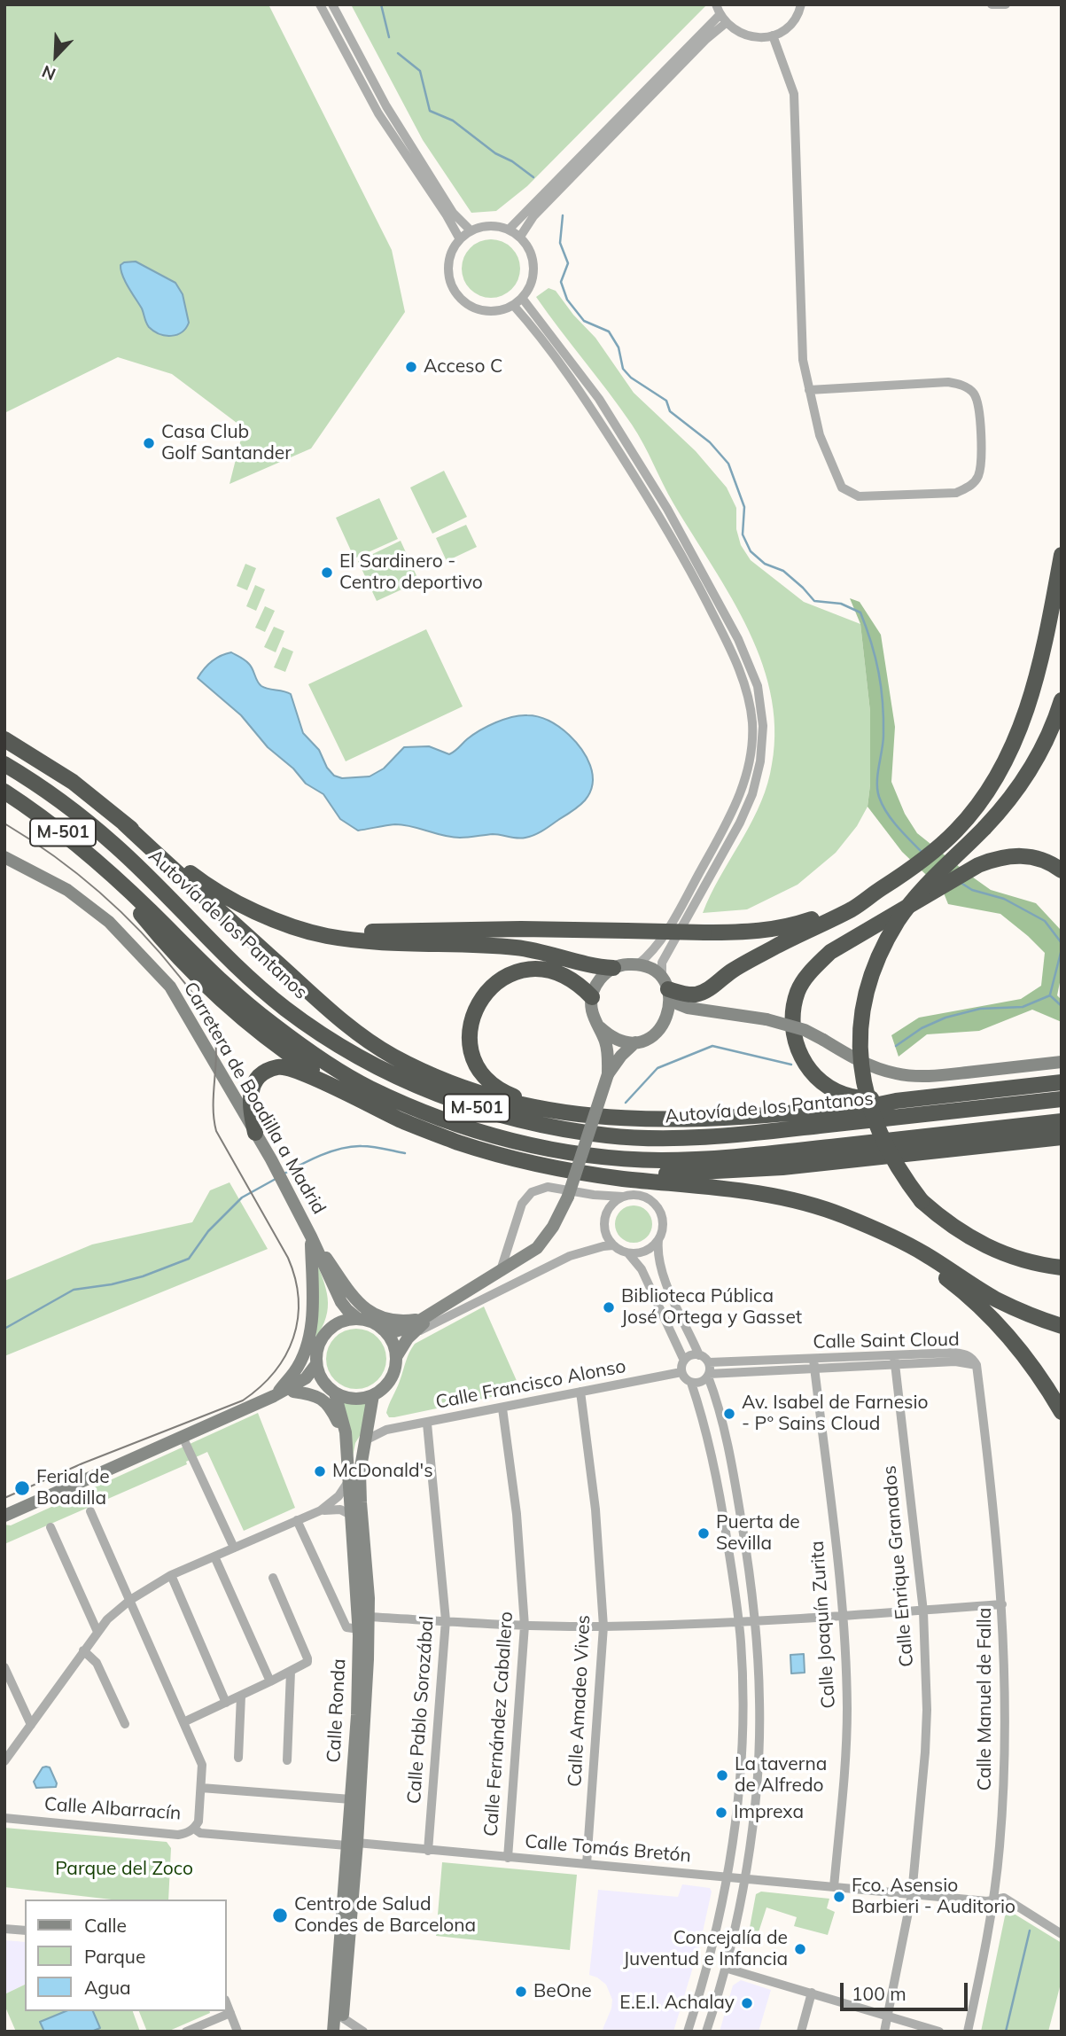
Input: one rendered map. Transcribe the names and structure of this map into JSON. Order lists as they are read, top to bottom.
{
  "streets": {
    "highway": ["M-501", "Autovía de los Pantanos"],
    "street": [
      "Carretera de Boadilla a Madrid",
      "Calle Saint Cloud",
      "Calle Francisco Alonso",
      "Calle Enrique Granados",
      "Calle Joaquín Zurita",
      "Calle Manuel de Falla",
      "Calle Amadeo Vives",
      "Calle Pablo Sorozábal",
      "Calle Ronda",
      "Calle Fernández Caballero",
      "Calle Albarracín",
      "Calle Tomás Bretón"
    ]
  },
  "crossings": [
    ["Carretera de Boadilla a Madrid", "Calle Ronda"],
    ["Calle Saint Cloud", "Calle Francisco Alonso"],
    ["Calle Saint Cloud", "Calle Enrique Granados"],
    ["Calle Saint Cloud", "Calle Joaquín Zurita"],
    ["Calle Saint Cloud", "Calle Manuel de Falla"],
    ["Calle Francisco Alonso", "Calle Amadeo Vives"],
    ["Calle Francisco Alonso", "Calle Pablo Sorozábal"],
    ["Calle Francisco Alonso", "Calle Ronda"],
    ["Calle Francisco Alonso", "Calle Fernández Caballero"],
    ["Calle Enrique Granados", "Calle Tomás Bretón"],
    ["Calle Joaquín Zurita", "Calle Tomás Bretón"],
    ["Calle Manuel de Falla", "Calle Tomás Bretón"],
    ["Calle Amadeo Vives", "Calle Tomás Bretón"],
    ["Calle Pablo Sorozábal", "Calle Tomás Bretón"],
    ["Calle Ronda", "Calle Tomás Bretón"],
    ["Calle Fernández Caballero", "Calle Tomás Bretón"],
    ["Calle Albarracín", "Calle Tomás Bretón"]
  ],
  "parks": ["Parque del Zoco"],
  "places": [
    "Acceso C",
    "Casa Club Golf Santander",
    "El Sardinero - Centro deportivo",
    "Biblioteca Pública José Ortega y Gasset",
    "Av. Isabel de Farnesio - Pº Sains Cloud",
    "McDonald's",
    "Ferial de Boadilla",
    "Puerta de Sevilla",
    "La taverna de Alfredo",
    "Imprexa",
    "Fco. Asensio Barbieri - Auditorio",
    "Centro de Salud Condes de Barcelona",
    "Concejalía de Juventud e Infancia",
    "BeOne",
    "E.E.I. Achalay"
  ],
  "legend": ["Calle", "Parque", "Agua"],
  "scale_bar": "100 m",
  "north": "bottom left"
}
